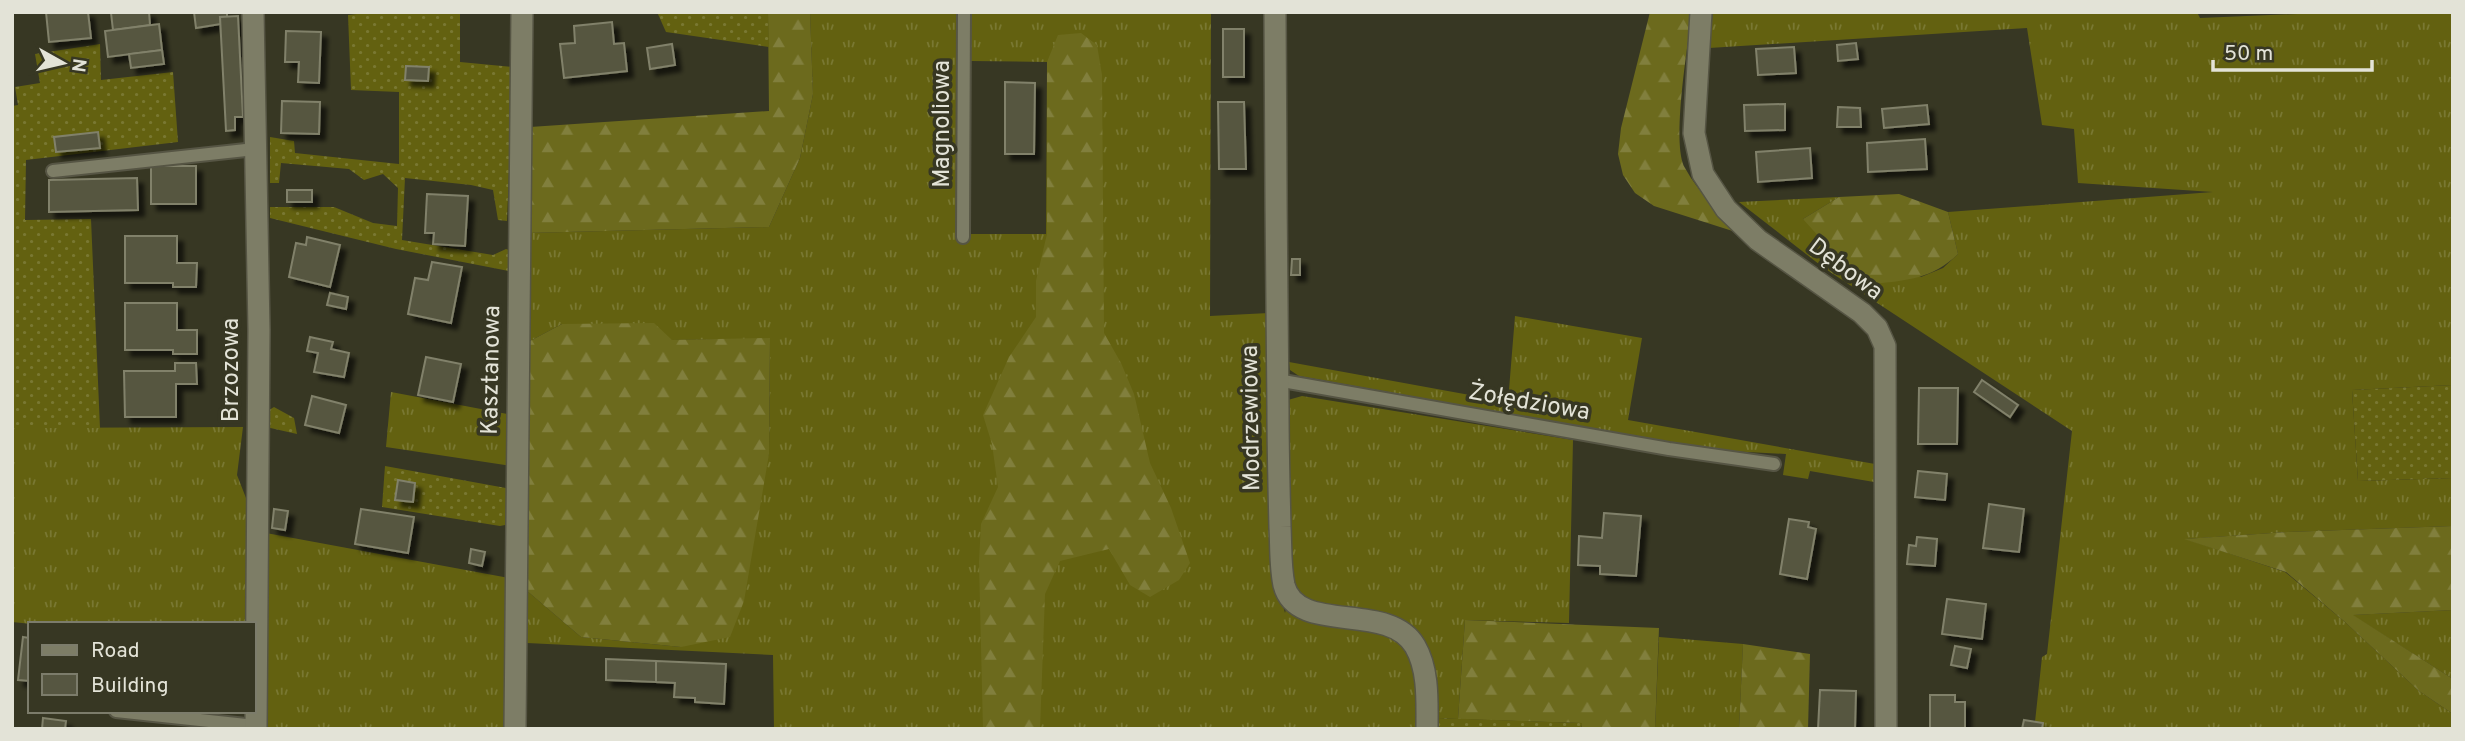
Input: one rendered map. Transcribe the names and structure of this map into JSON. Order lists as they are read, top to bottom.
{
  "streets": {
    "street": [
      "Dębowa",
      "Brzozowa",
      "Kasztanowa",
      "Modrzewiowa"
    ],
    "lane": ["Magnoliowa", "Żołędziowa"]
  },
  "crossings": [
    ["Żołędziowa", "Modrzewiowa"]
  ],
  "legend": ["Road", "Building"],
  "scale_bar": "50 m",
  "north": "right"
}
